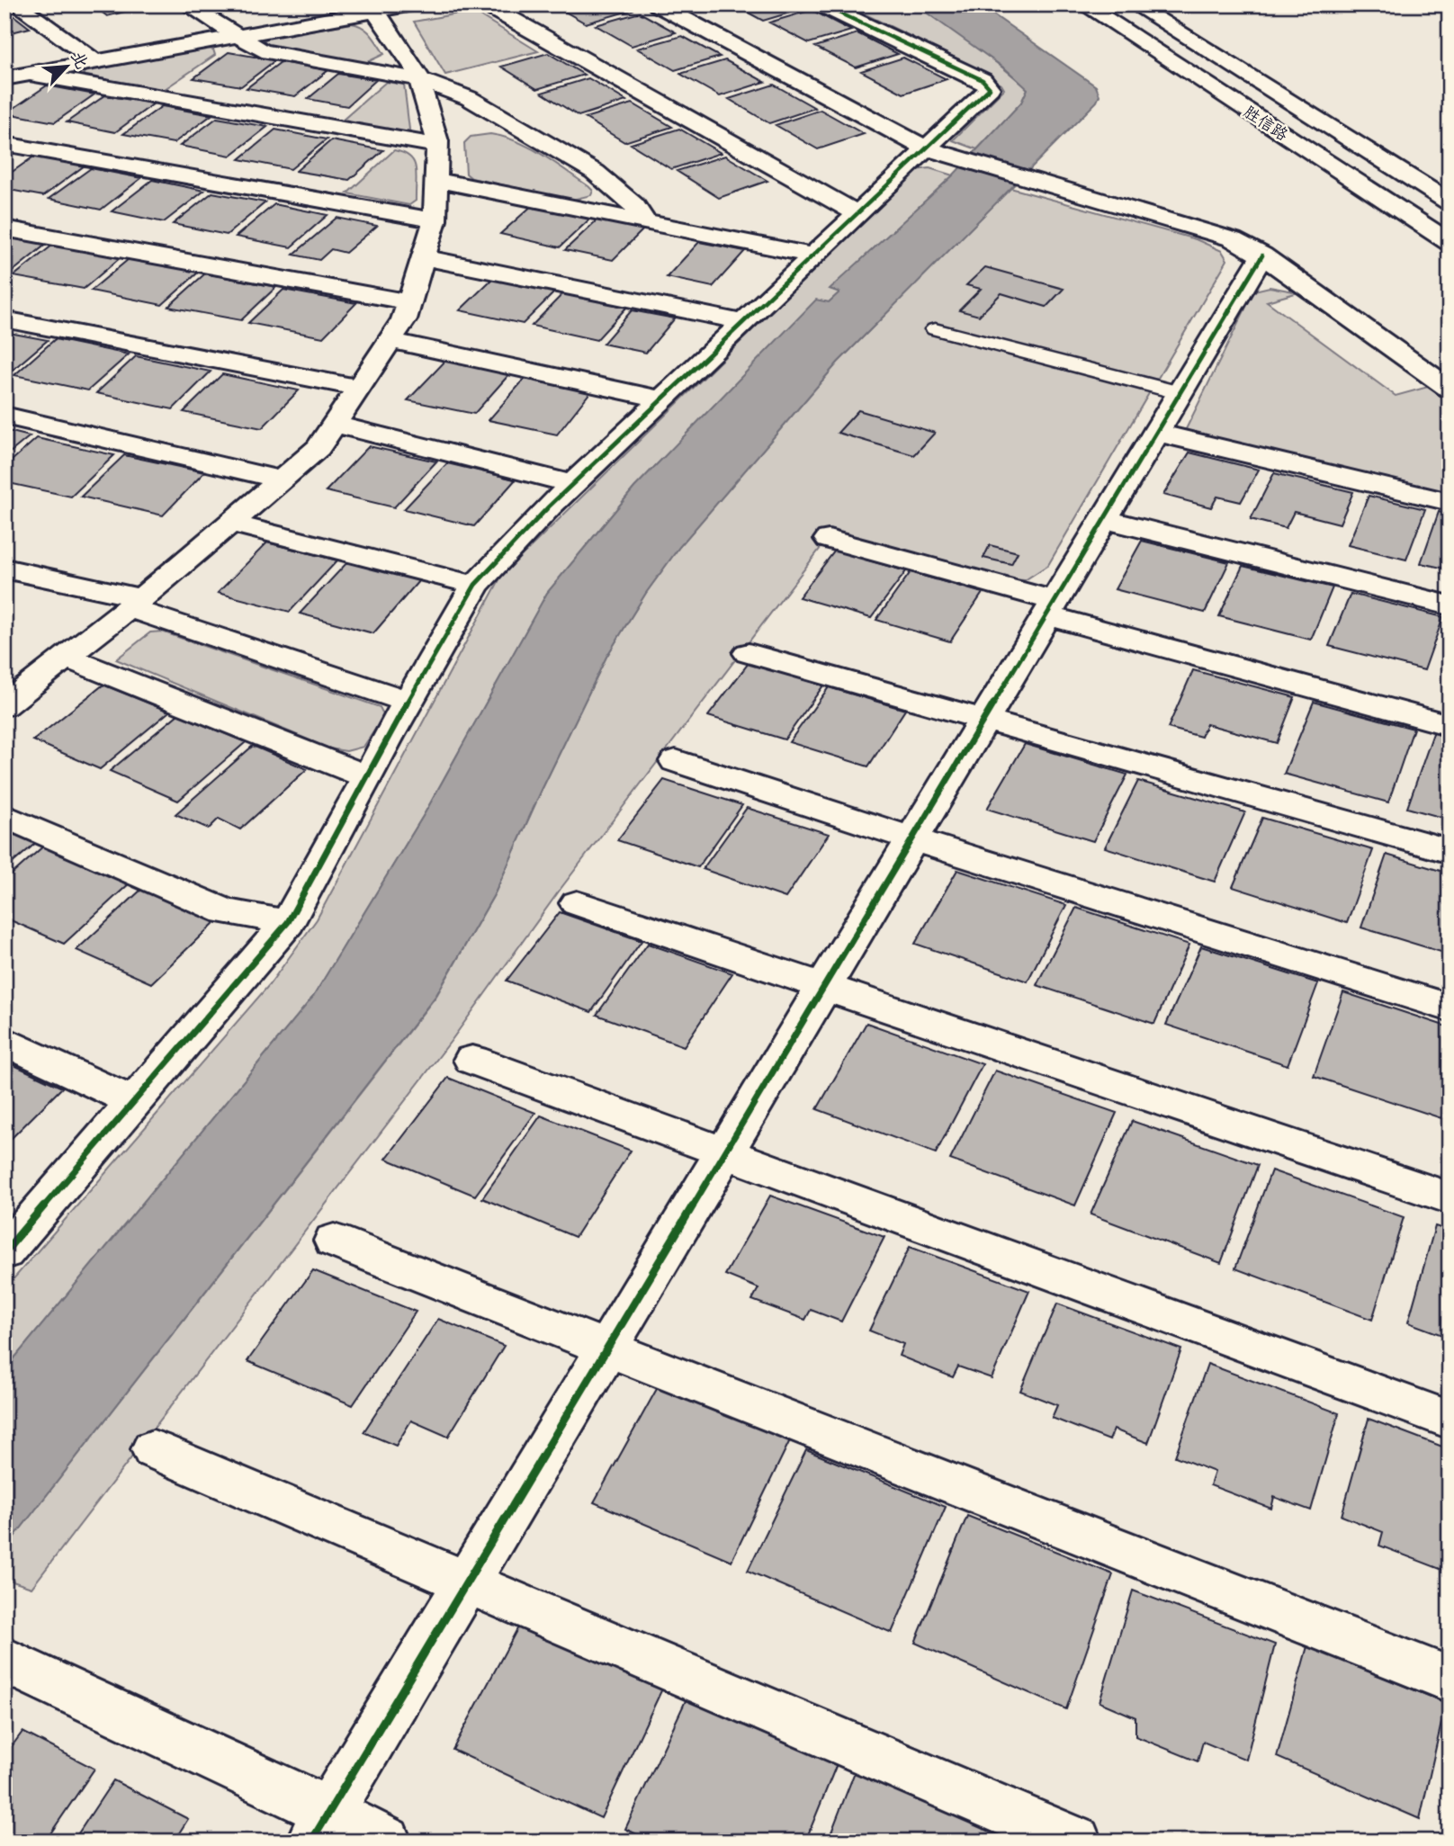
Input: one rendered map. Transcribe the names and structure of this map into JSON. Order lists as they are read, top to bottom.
{
  "streets": {
    "street": ["胜信路"]
  },
  "north": "top right"
}
